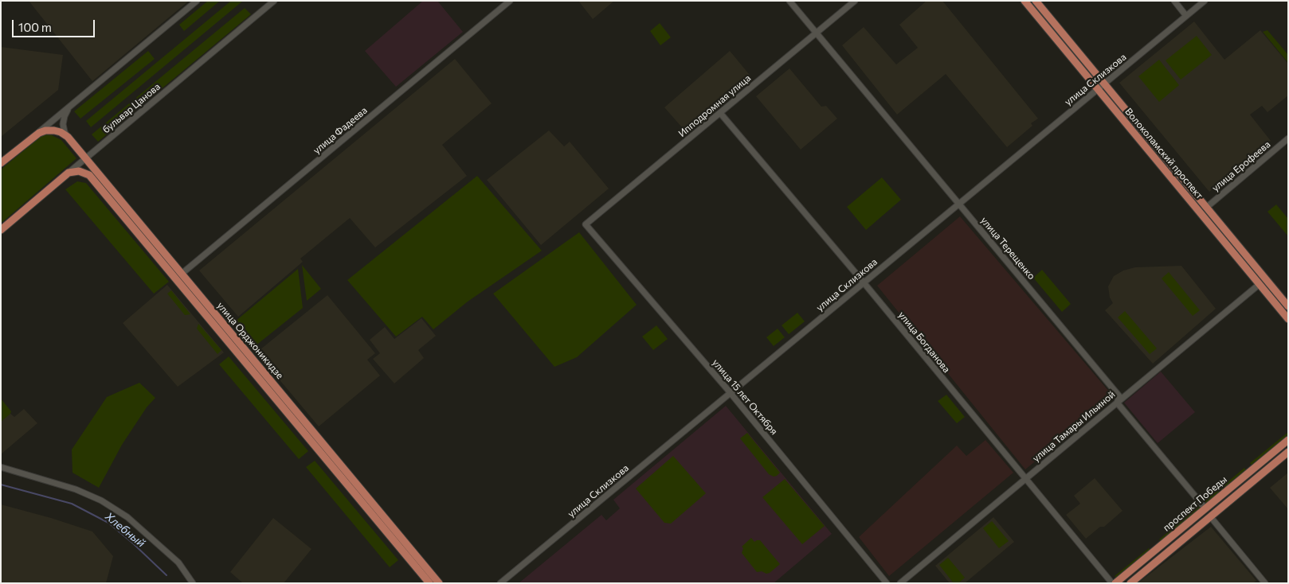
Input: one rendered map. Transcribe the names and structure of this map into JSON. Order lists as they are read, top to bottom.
{
  "streets": {
    "main road": [
      "бульвар Цанова",
      "Волоколамский проспект",
      "улица Орджоникидзе",
      "проспект Победы"
    ],
    "street": [
      "улица Склизкова",
      "Ипподромная улица",
      "улица Фадеева",
      "улица Ерофеева",
      "улица Терещенко",
      "улица Богданова",
      "улица 15 лет Октября",
      "улица Тамары Ильиной"
    ]
  },
  "crossings": [
    ["улица Склизкова", "Волоколамский проспект"],
    ["улица Склизкова", "улица Терещенко"],
    ["улица Склизкова", "улица Богданова"],
    ["улица Склизкова", "улица 15 лет Октября"],
    ["Ипподромная улица", "улица Терещенко"],
    ["Ипподромная улица", "улица Богданова"],
    ["Ипподромная улица", "улица 15 лет Октября"],
    ["бульвар Цанова", "улица Орджоникидзе"],
    ["улица Фадеева", "улица Орджоникидзе"],
    ["Волоколамский проспект", "улица Ерофеева"],
    ["Волоколамский проспект", "улица Тамары Ильиной"],
    ["улица Терещенко", "улица Тамары Ильиной"],
    ["улица Терещенко", "проспект Победы"],
    ["улица Богданова", "улица Тамары Ильиной"],
    ["улица Богданова", "проспект Победы"]
  ],
  "water": ["Хлебный"],
  "scale_bar": "100 m"
}
